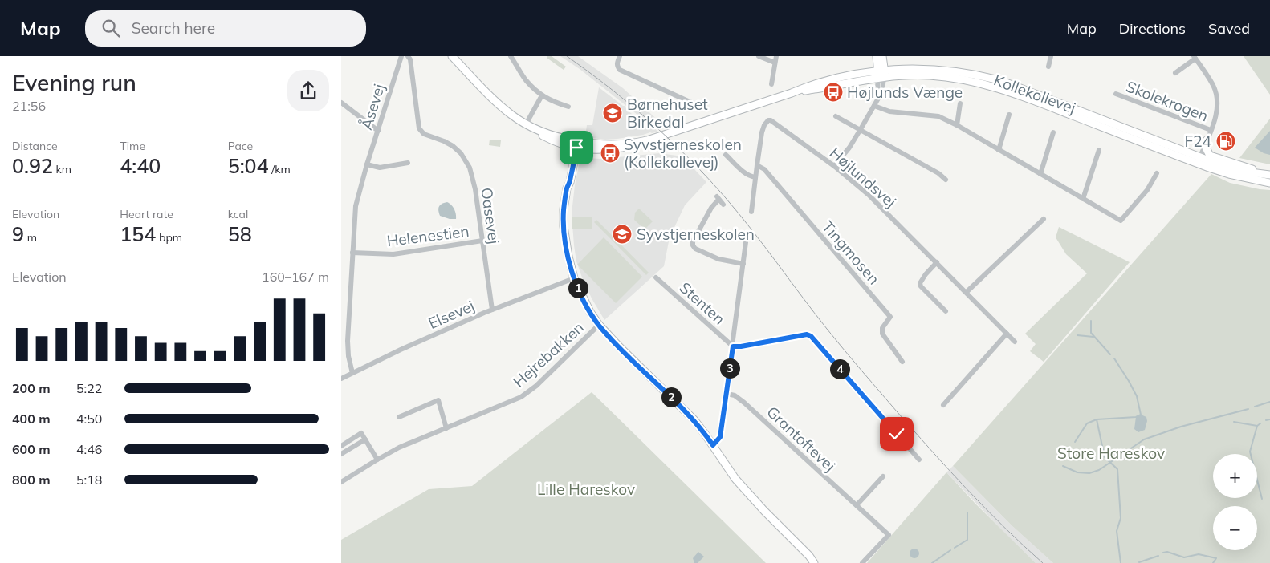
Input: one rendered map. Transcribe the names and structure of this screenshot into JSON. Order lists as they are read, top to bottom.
{
  "streets": {
    "street": [
      "Kollekollevej",
      "Skolekrogen",
      "Åsevej",
      "Højlundsvej",
      "Oasevej",
      "Helenestien",
      "Tingmosen",
      "Stenten",
      "Elsevej",
      "Hejrebakken",
      "Grantoftevej"
    ]
  },
  "crossings": [
    ["Kollekollevej", "Skolekrogen"],
    ["Åsevej", "Helenestien"],
    ["Åsevej", "Elsevej"],
    ["Højlundsvej", "Tingmosen"],
    ["Oasevej", "Helenestien"],
    ["Oasevej", "Elsevej"]
  ],
  "parks": ["Store Hareskov", "Lille Hareskov"],
  "places": {
    "bus stop": ["Højlunds Vænge", "Syvstjerneskolen (Kollekollevej)"],
    "school or university": ["Børnehuset Birkedal", "Syvstjerneskolen"],
    "fuel station": ["F24"]
  },
  "page": {
    "header": "Map",
    "search": "Search here",
    "nav": ["Map", "Directions", "Saved"],
    "heading": ["Evening run", "21:56"],
    "stats": [
      ["Distance", "0.92 km"],
      ["Time", "4:40"],
      ["Pace", "5:04 /km"],
      ["Elevation", "9 m"],
      ["Heart rate", "154 bpm"],
      ["kcal", "58"]
    ],
    "chart": ["Elevation", "160–167 m"],
    "pins": [
      "1",
      "3",
      "4",
      "2"
    ],
    "list": [
      {
        "name": "200 m",
        "note": "5:22"
      },
      {
        "name": "400 m",
        "note": "4:50"
      },
      {
        "name": "600 m",
        "note": "4:46"
      },
      {
        "name": "800 m",
        "note": "5:18"
      }
    ],
    "map_buttons": ["+", "−"]
  }
}
